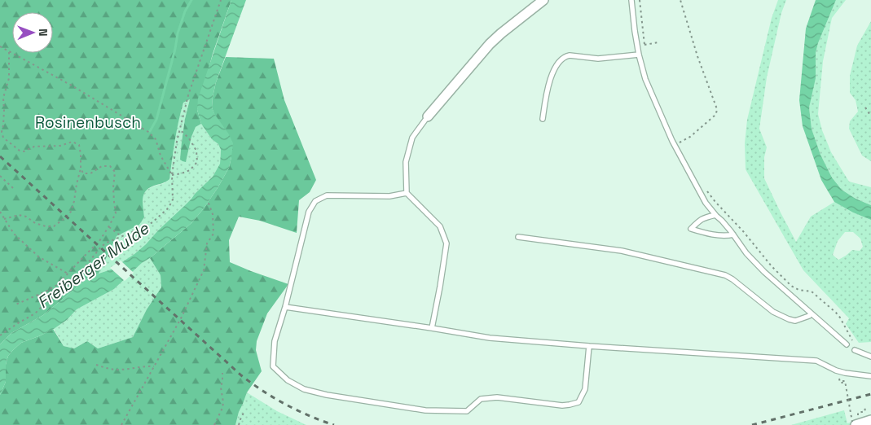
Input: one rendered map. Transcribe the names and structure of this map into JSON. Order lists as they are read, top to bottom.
{
  "water": ["Freiberger Mulde"],
  "parks": ["Rosinenbusch"],
  "north": "right"
}
